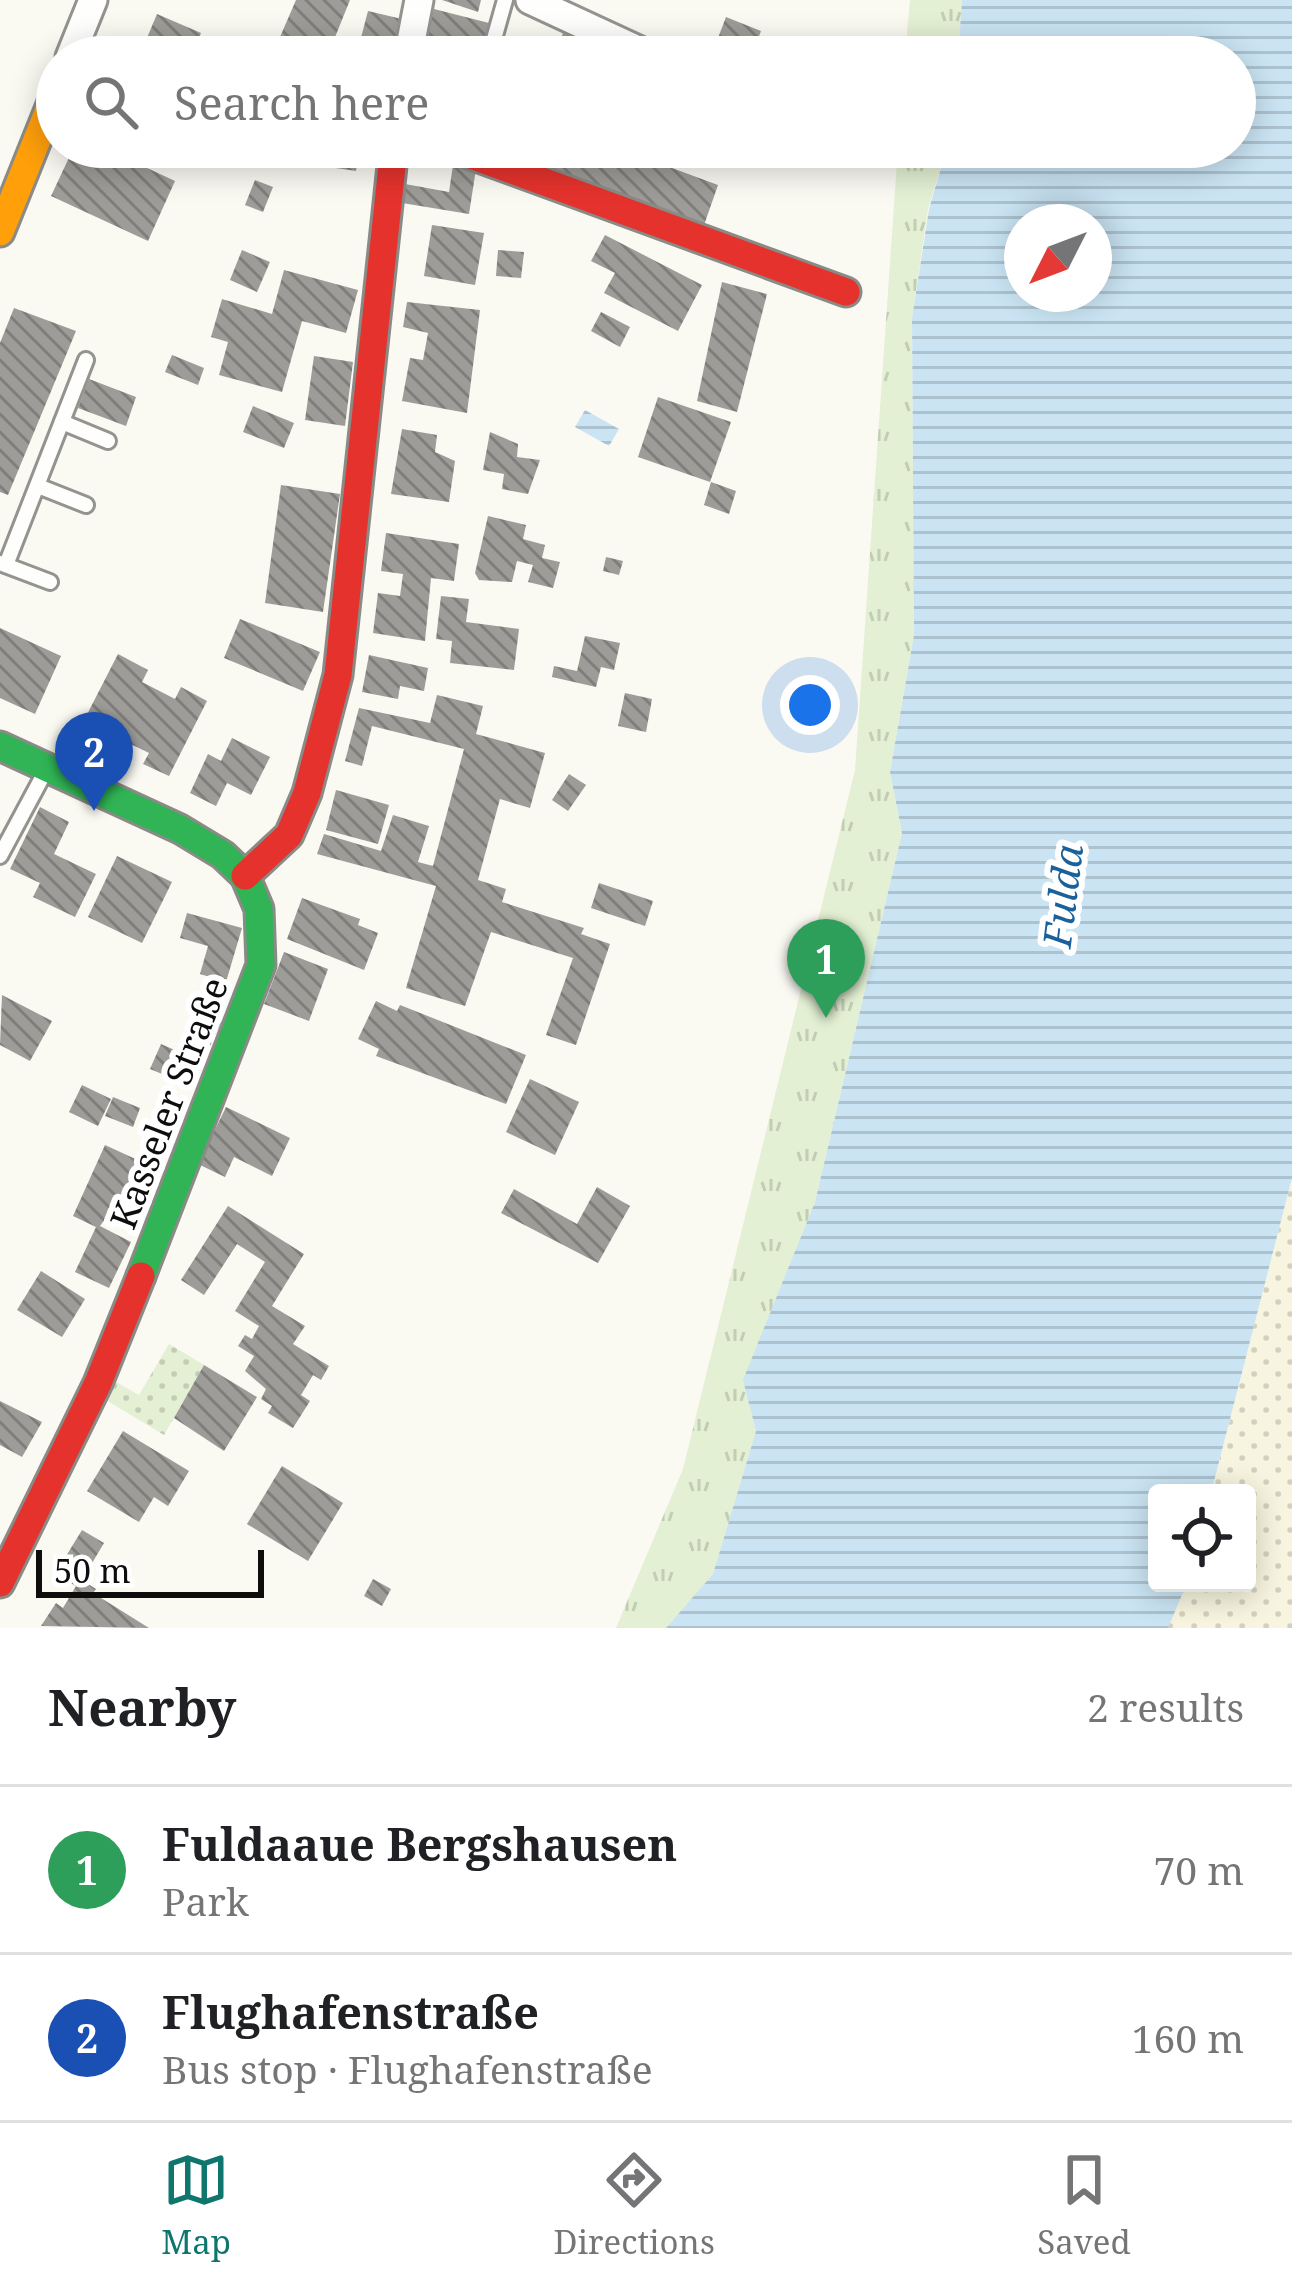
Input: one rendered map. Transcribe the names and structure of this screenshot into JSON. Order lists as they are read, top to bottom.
{
  "streets": {
    "street": ["Kasseler Straße"]
  },
  "water": ["Fulda"],
  "scale_bar": "50 m",
  "north": "bottom left",
  "page": {
    "search": "Search here",
    "pins": ["2", "1"],
    "scale": "50 m",
    "heading": ["Nearby", "2 results"],
    "list": [
      {
        "mark": "1",
        "name": "Fuldaaue Bergshausen",
        "note": "Park",
        "value": "70 m"
      },
      {
        "mark": "2",
        "name": "Flughafenstraße",
        "note": "Bus stop · Flughafenstraße",
        "value": "160 m"
      }
    ],
    "nav": ["Map", "Directions", "Saved"]
  }
}
